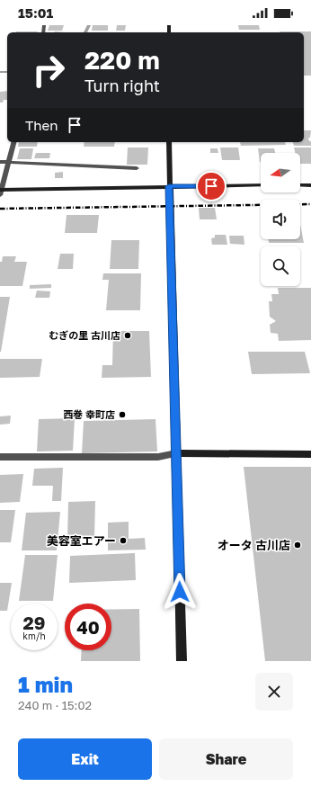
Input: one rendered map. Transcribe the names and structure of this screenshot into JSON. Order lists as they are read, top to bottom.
{
  "places": [
    "むぎの里 古川店",
    "西巻 幸町店",
    "美容室エアー",
    "オータ 古川店"
  ],
  "north": "left",
  "page": {
    "status": "15:01",
    "turn": ["220 m", "Turn right"],
    "then": "Then",
    "speed": "29 km/h",
    "limit": "40",
    "heading": ["1 min", "240 m · 15:02"],
    "buttons": ["Exit", "Share"]
  }
}
